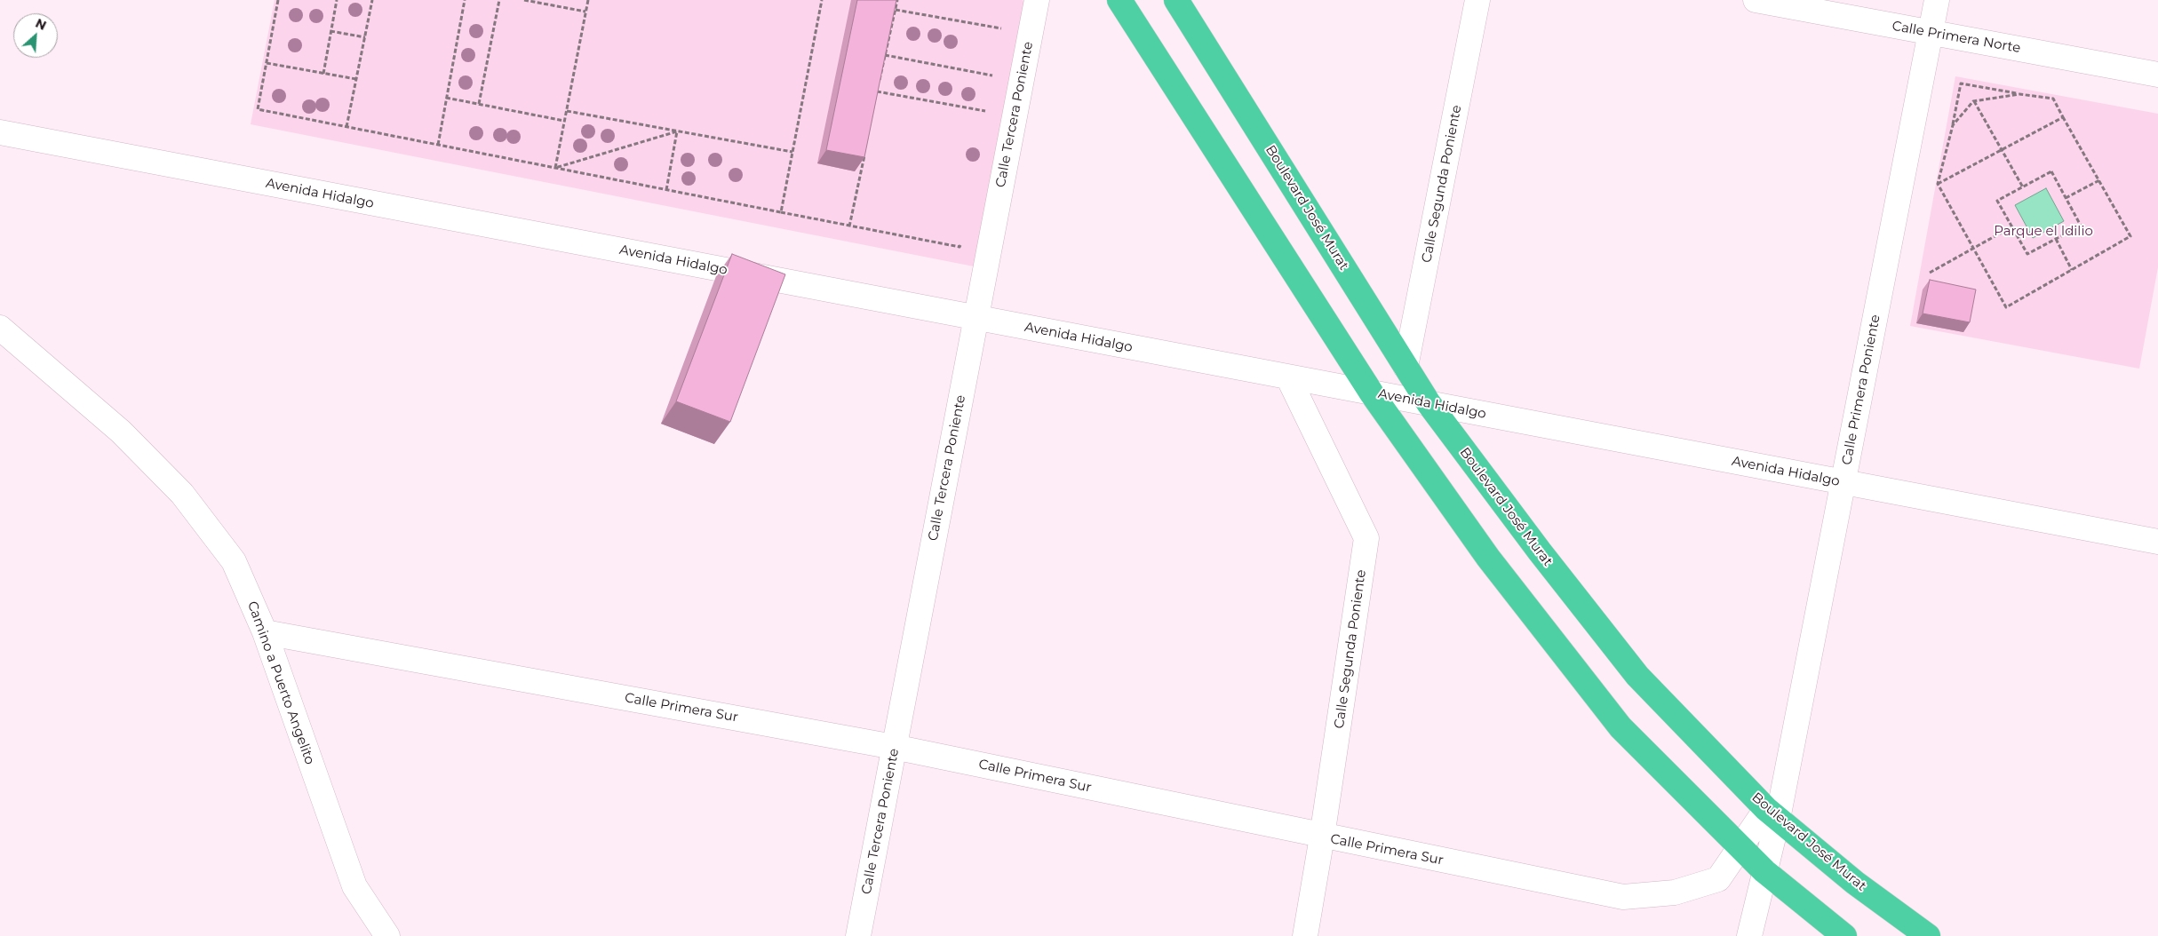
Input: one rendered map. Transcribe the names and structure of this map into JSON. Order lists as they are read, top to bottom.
{
  "streets": {
    "highway": ["Boulevard José Murat"],
    "street": [
      "Calle Primera Norte",
      "Calle Tercera Poniente",
      "Calle Segunda Poniente",
      "Avenida Hidalgo",
      "Calle Primera Poniente",
      "Camino a Puerto Angelito",
      "Calle Primera Sur"
    ]
  },
  "crossings": [
    ["Calle Primera Norte", "Calle Primera Poniente"],
    ["Calle Tercera Poniente", "Avenida Hidalgo"],
    ["Calle Tercera Poniente", "Calle Primera Sur"],
    ["Calle Segunda Poniente", "Avenida Hidalgo"],
    ["Calle Segunda Poniente", "Boulevard José Murat"],
    ["Calle Segunda Poniente", "Calle Primera Sur"],
    ["Avenida Hidalgo", "Boulevard José Murat"],
    ["Avenida Hidalgo", "Calle Primera Poniente"],
    ["Boulevard José Murat", "Calle Primera Poniente"],
    ["Boulevard José Murat", "Calle Primera Sur"],
    ["Calle Primera Poniente", "Calle Primera Sur"],
    ["Camino a Puerto Angelito", "Calle Primera Sur"]
  ],
  "parks": ["Parque el Idilio"],
  "north": "top right"
}
